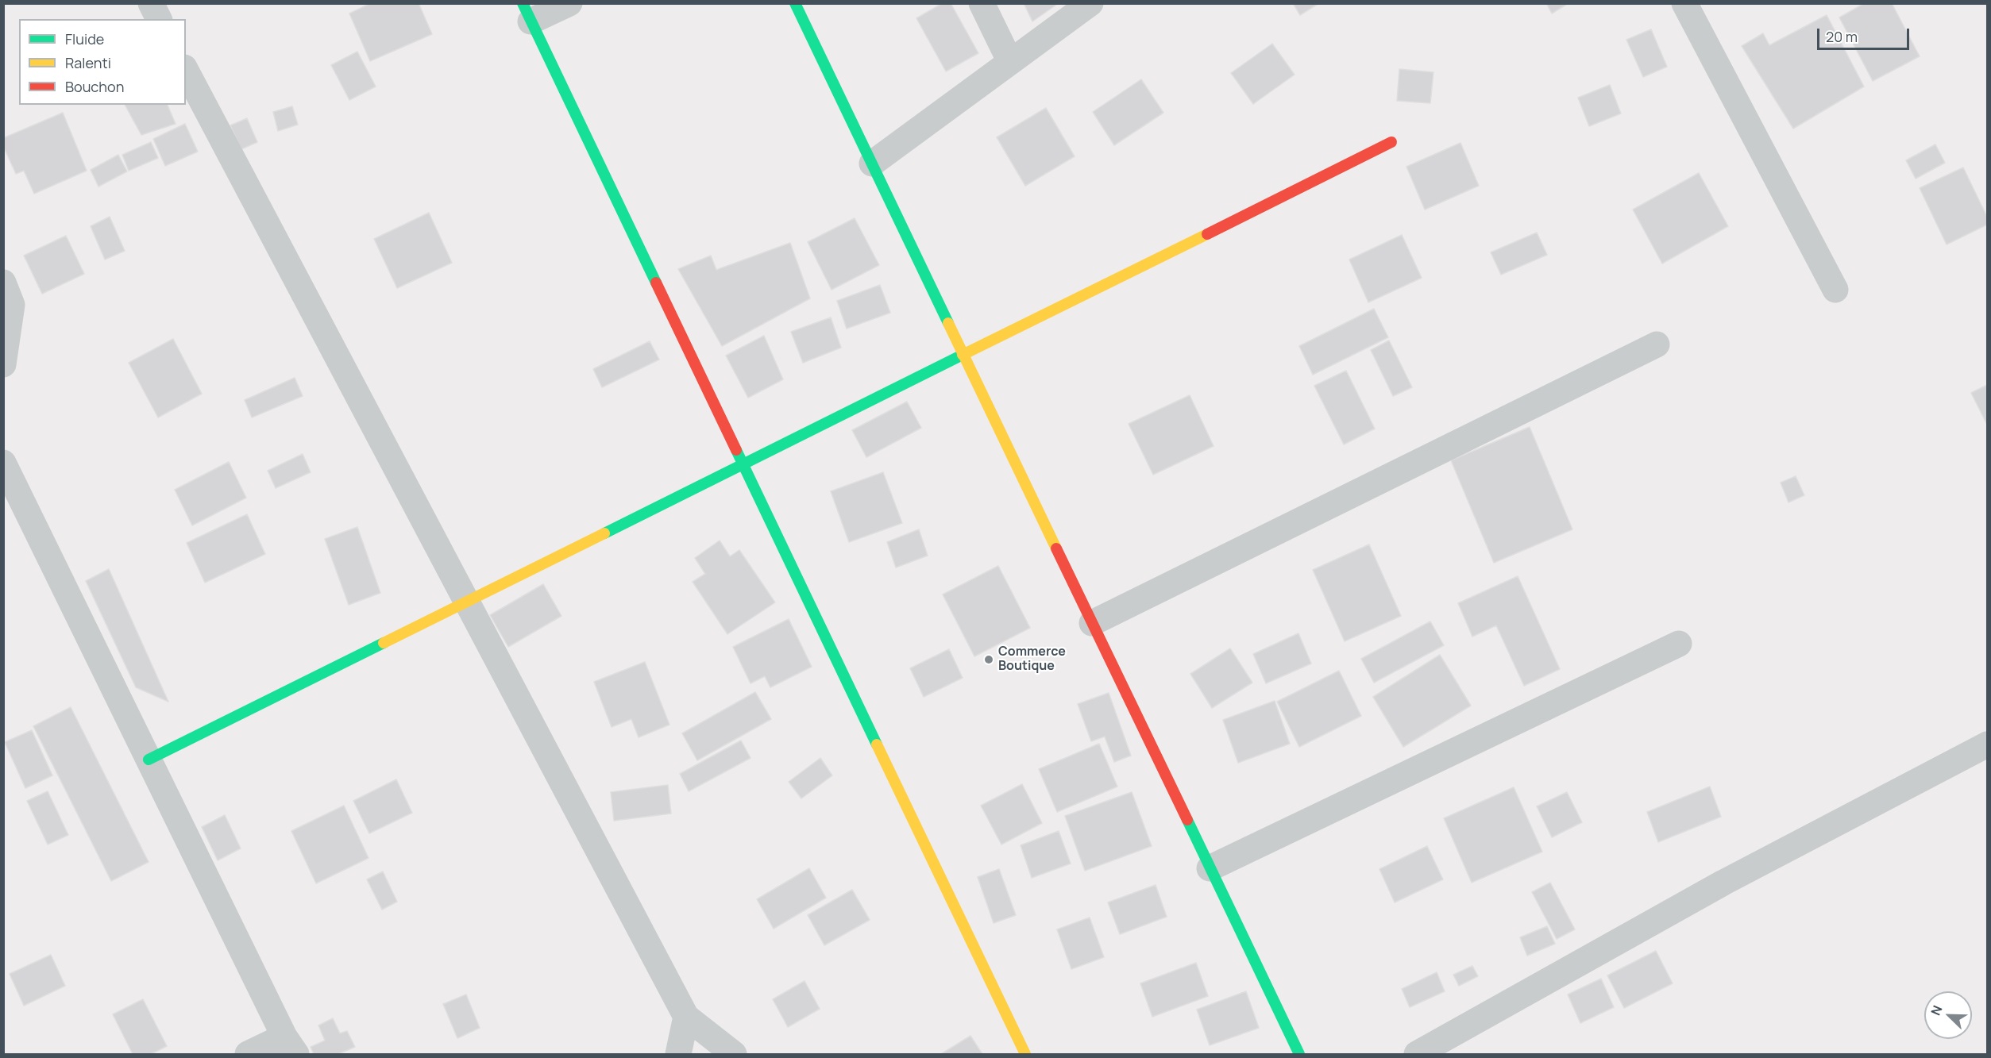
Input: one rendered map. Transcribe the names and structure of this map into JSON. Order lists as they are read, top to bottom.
{
  "places": ["Commerce Boutique"],
  "legend": ["Fluide", "Ralenti", "Bouchon"],
  "scale_bar": "20 m",
  "north": "top left"
}
